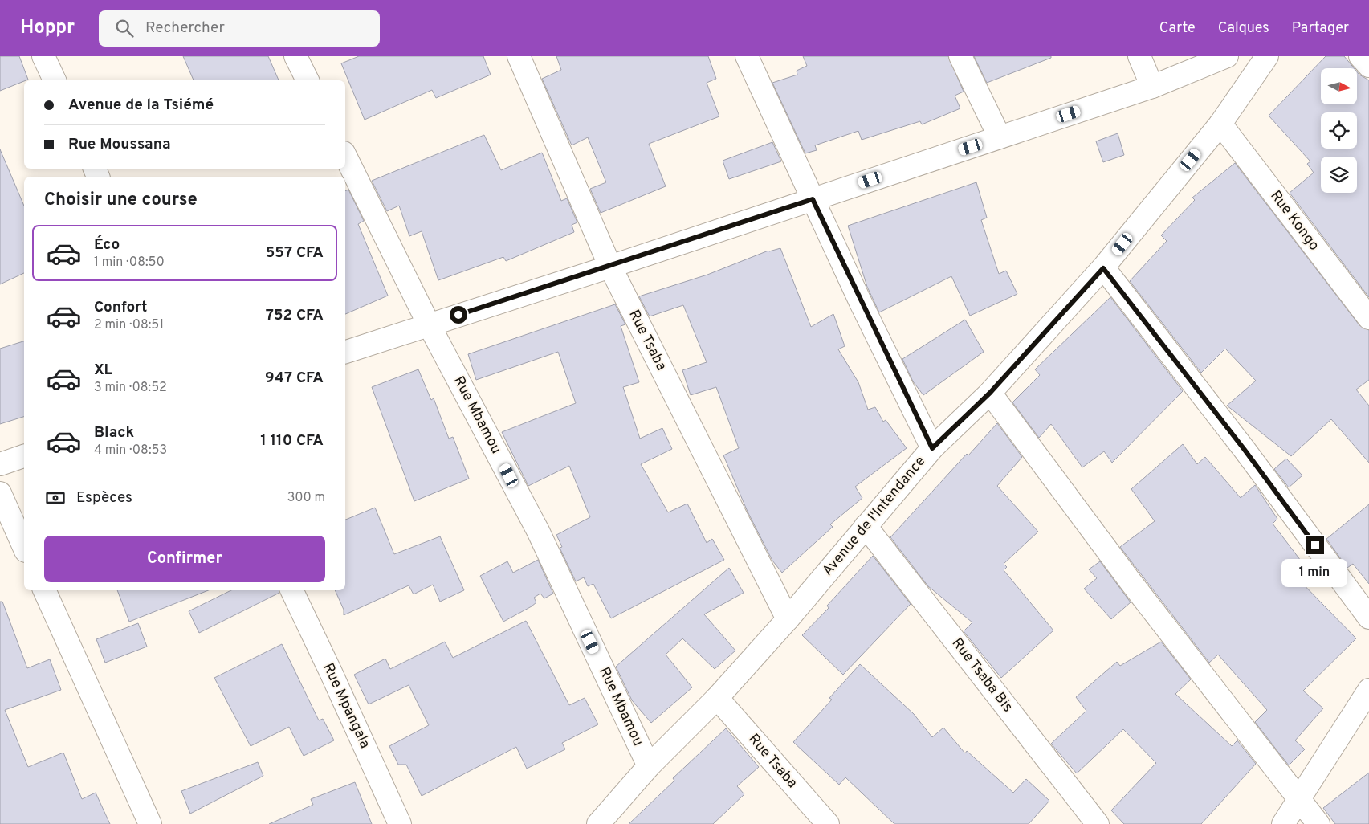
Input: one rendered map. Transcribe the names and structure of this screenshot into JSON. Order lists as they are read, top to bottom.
{
  "streets": {
    "street": [
      "Rue Kongo",
      "Rue Tsaba",
      "Rue Mbamou",
      "Avenue de l'Intendance",
      "Rue Tsaba Bis",
      "Rue Mpangala"
    ]
  },
  "crossings": [
    ["Rue Kongo", "Avenue de l'Intendance"],
    ["Rue Tsaba", "Avenue de l'Intendance"],
    ["Rue Mbamou", "Avenue de l'Intendance"],
    ["Avenue de l'Intendance", "Rue Tsaba Bis"]
  ],
  "north": "right",
  "page": {
    "header": "Hoppr",
    "search": "Rechercher",
    "nav": ["Carte", "Calques", "Partager"],
    "banner": ["Avenue de la Tsiémé", "Rue Moussana"],
    "heading": "Choisir une course",
    "list": [
      {
        "name": "Éco",
        "note": "1 min · 08:50",
        "value": "557 CFA"
      },
      {
        "name": "Confort",
        "note": "2 min · 08:51",
        "value": "752 CFA"
      },
      {
        "name": "XL",
        "note": "3 min · 08:52",
        "value": "947 CFA"
      },
      {
        "name": "Black",
        "note": "4 min · 08:53",
        "value": "1 110 CFA"
      }
    ],
    "pay": ["Espèces", "300 m"],
    "buttons": "Confirmer",
    "bubble": "1 min"
  }
}
